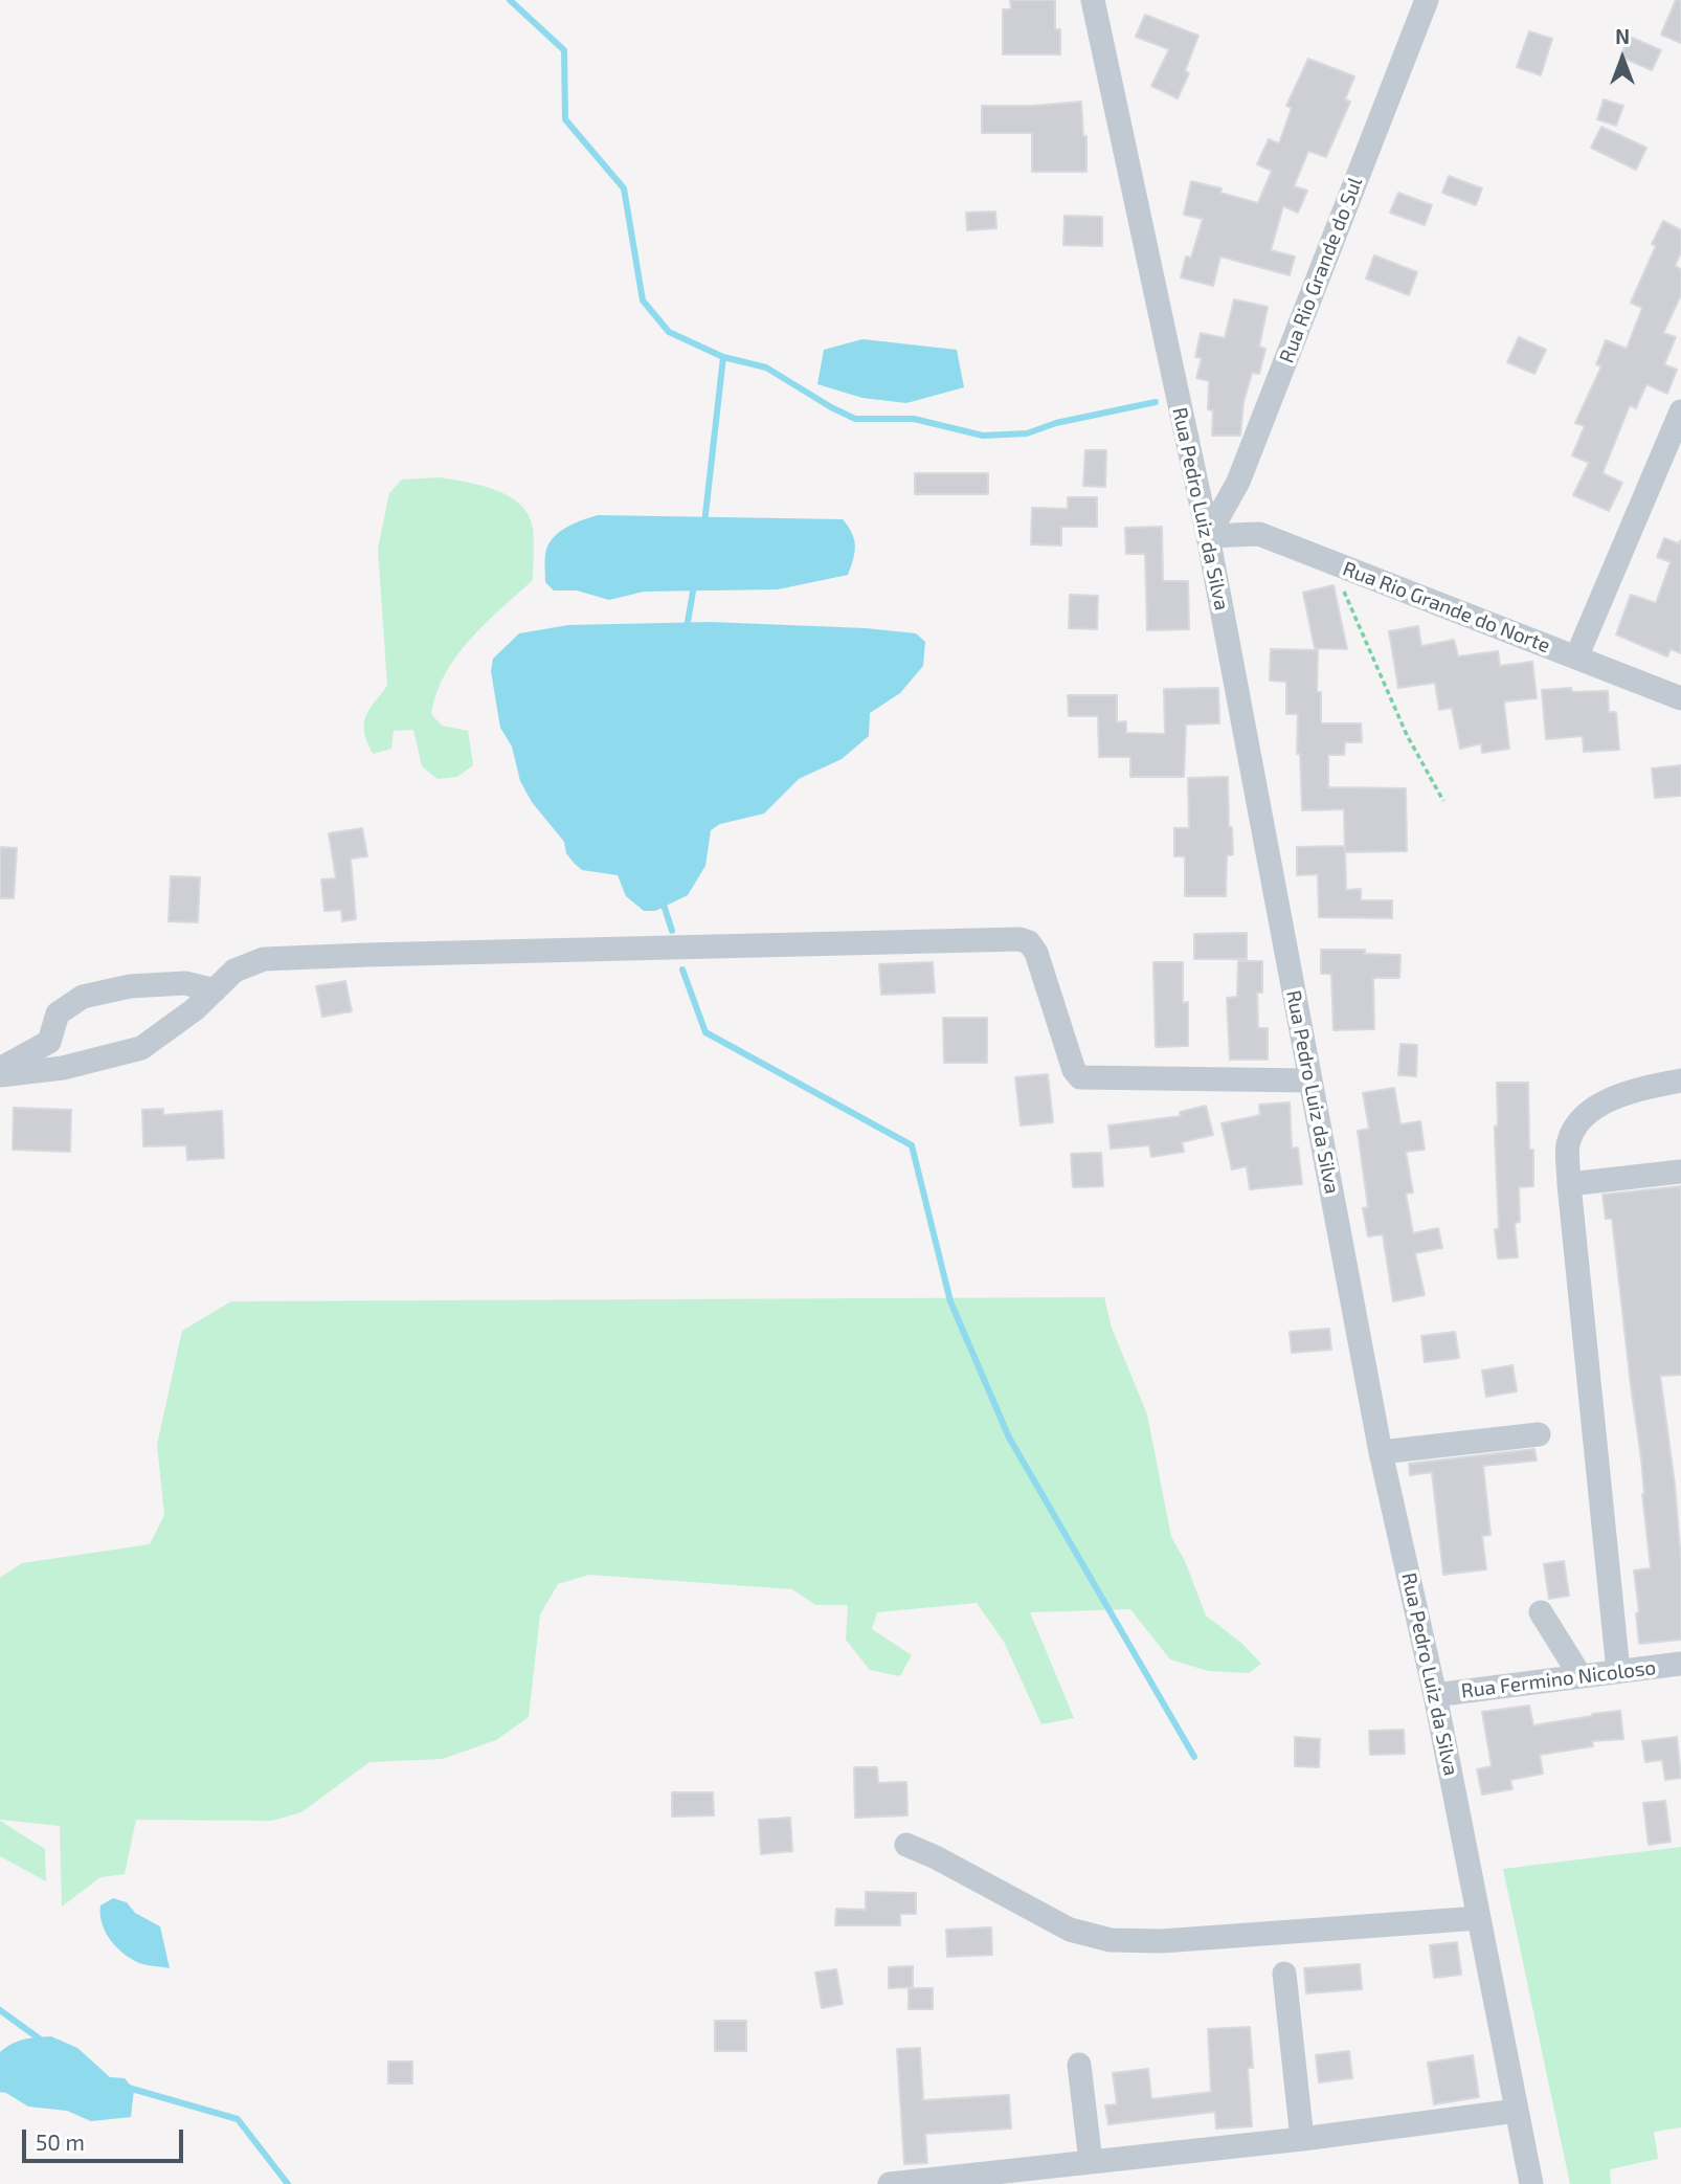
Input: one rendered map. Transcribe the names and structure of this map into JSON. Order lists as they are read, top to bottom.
{
  "streets": {
    "street": [
      "Rua Rio Grande do Sul",
      "Rua Pedro Luiz da Silva",
      "Rua Rio Grande do Norte",
      "Rua Fermino Nicoloso"
    ]
  },
  "crossings": [
    ["Rua Rio Grande do Sul", "Rua Pedro Luiz da Silva"],
    ["Rua Rio Grande do Sul", "Rua Rio Grande do Norte"],
    ["Rua Pedro Luiz da Silva", "Rua Rio Grande do Norte"],
    ["Rua Pedro Luiz da Silva", "Rua Fermino Nicoloso"]
  ],
  "scale_bar": "50 m",
  "north": "top"
}
